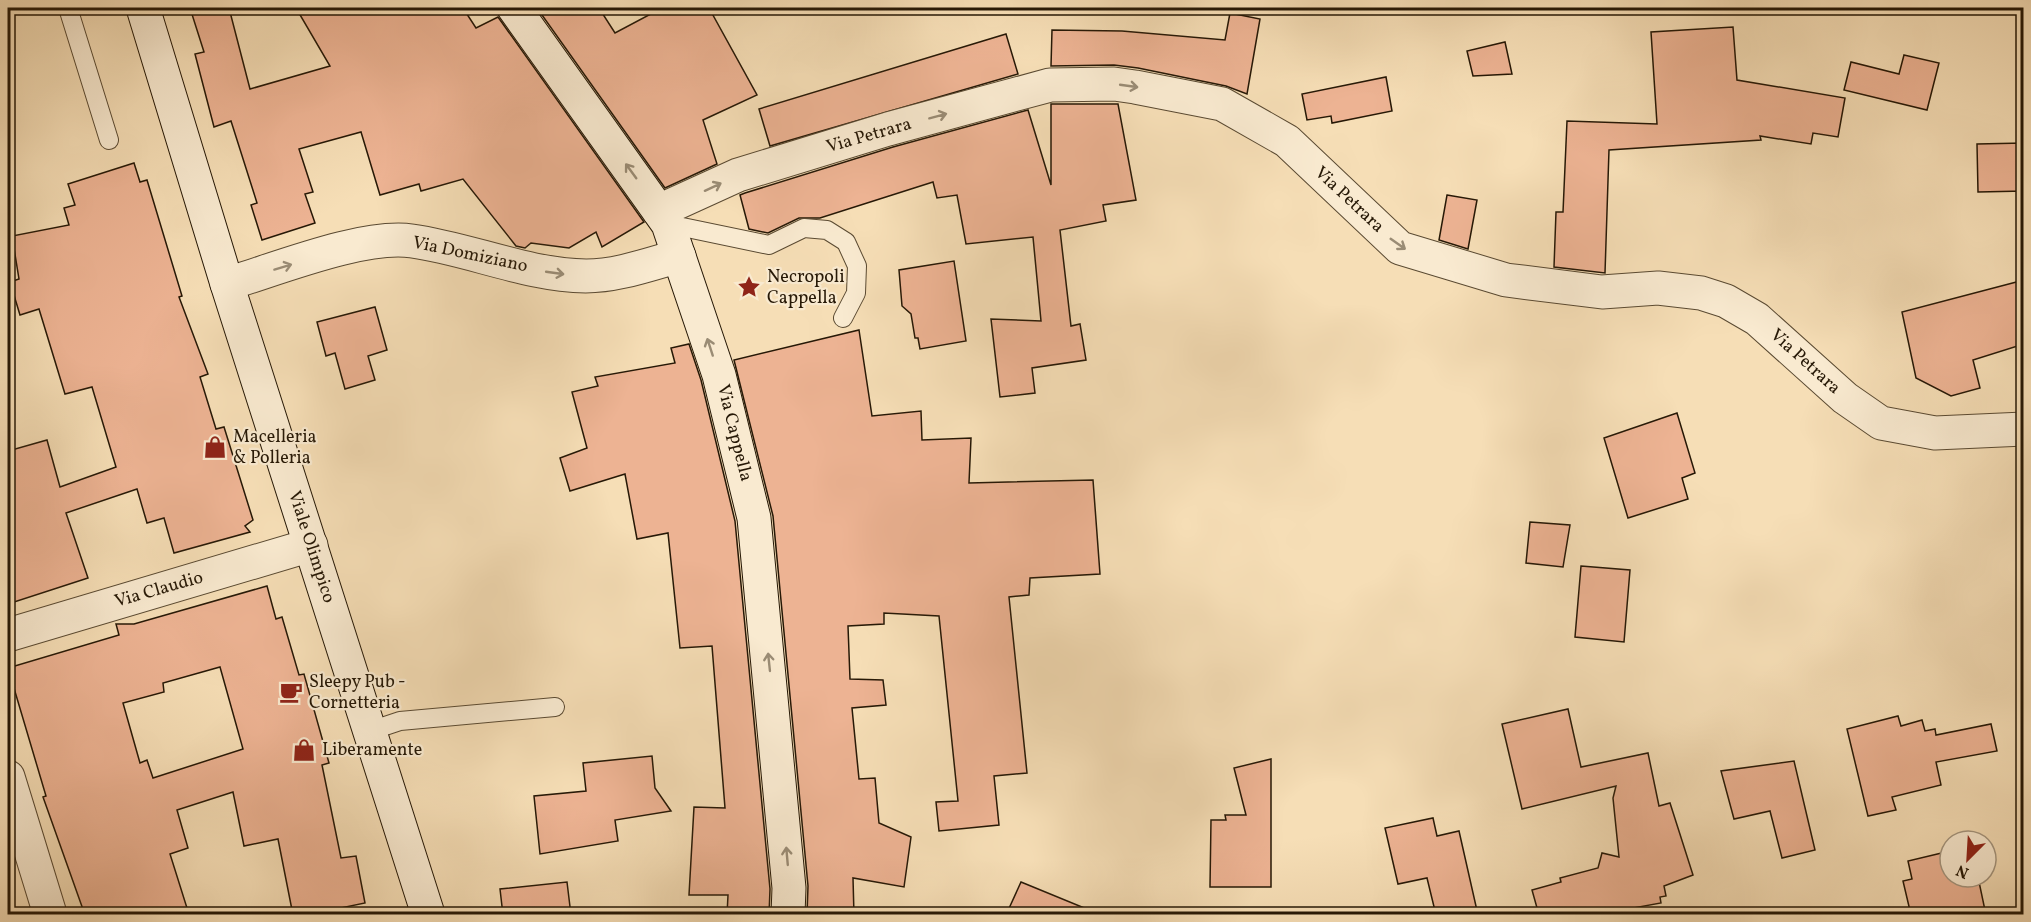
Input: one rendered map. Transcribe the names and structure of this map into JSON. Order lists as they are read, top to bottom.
{
  "streets": {
    "street": [
      "Via Petrara",
      "Via Domiziano",
      "Via Cappella",
      "Viale Olimpico",
      "Via Claudio"
    ]
  },
  "crossings": [
    ["Via Petrara", "Via Cappella"],
    ["Via Domiziano", "Via Cappella"],
    ["Via Domiziano", "Viale Olimpico"],
    ["Viale Olimpico", "Via Claudio"]
  ],
  "one_way": ["Via Petrara", "Via Domiziano", "Via Cappella"],
  "places": {
    "place": ["Necropoli Cappella"],
    "shop": ["Macelleria & Polleria", "Liberamente"],
    "cafe": ["Sleepy Pub - Cornetteria"]
  },
  "north": "bottom left"
}
